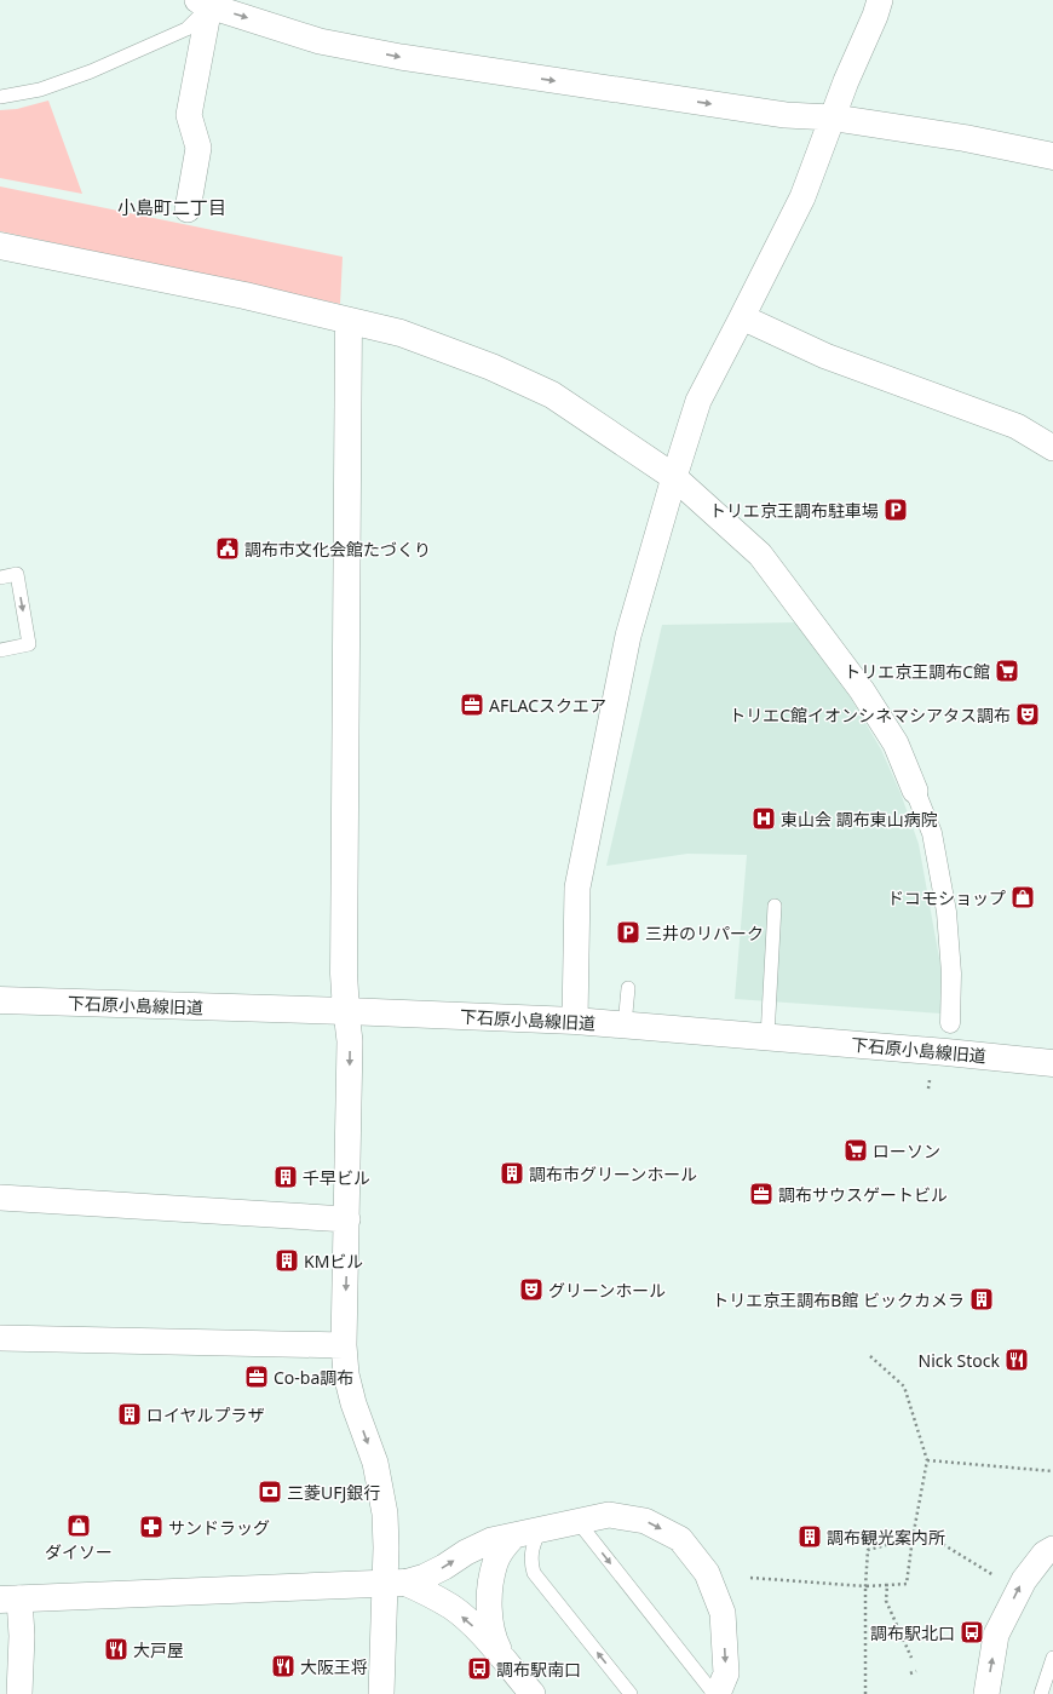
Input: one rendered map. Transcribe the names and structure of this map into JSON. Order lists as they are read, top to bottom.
{
  "streets": {
    "street": ["下石原小島線旧道"]
  },
  "districts": ["小島町二丁目"],
  "places": {
    "parking": ["トリエ京王調布駐車場", "三井のリパーク"],
    "public building": ["調布市文化会館たづくり"],
    "supermarket": ["トリエ京王調布C館", "ローソン"],
    "office": ["AFLACスクエア", "調布サウスゲートビル", "Co-ba調布"],
    "theatre": ["トリエC館イオンシネマシアタス調布", "グリーンホール"],
    "hospital": ["東山会 調布東山病院"],
    "shop": ["ドコモショップ", "ダイソー"],
    "building": [
      "調布市グリーンホール",
      "千早ビル",
      "KMビル",
      "トリエ京王調布B館 ビックカメラ",
      "ロイヤルプラザ",
      "調布観光案内所"
    ],
    "restaurant": ["Nick Stock", "大戸屋", "大阪王将"],
    "bank": ["三菱UFJ銀行"],
    "pharmacy": ["サンドラッグ"],
    "bus stop": ["調布駅北口", "調布駅南口"]
  }
}
